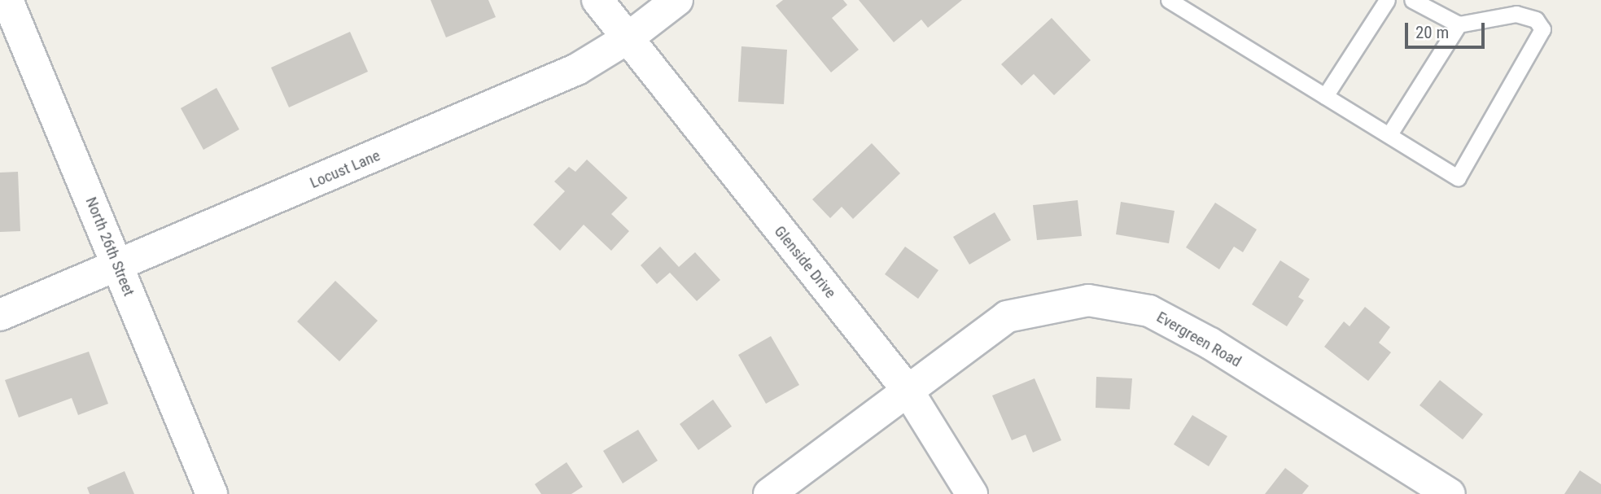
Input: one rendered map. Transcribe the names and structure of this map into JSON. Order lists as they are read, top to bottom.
{
  "streets": {
    "street": [
      "Locust Lane",
      "North 26th Street",
      "Glenside Drive",
      "Evergreen Road"
    ]
  },
  "crossings": [
    ["Locust Lane", "North 26th Street"],
    ["Locust Lane", "Glenside Drive"],
    ["Glenside Drive", "Evergreen Road"]
  ],
  "scale_bar": "20 m"
}
